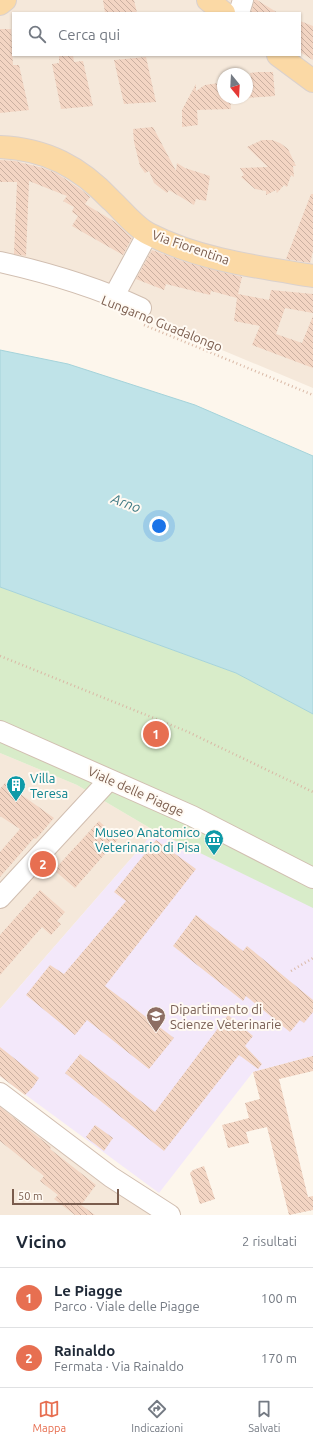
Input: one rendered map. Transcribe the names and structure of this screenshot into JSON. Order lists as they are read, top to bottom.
{
  "streets": {
    "main road": ["Via Fiorentina"],
    "street": ["Viale delle Piagge"],
    "path": ["Lungarno Guadalongo"]
  },
  "water": ["Arno"],
  "places": {
    "building": ["Villa Teresa"],
    "museum": ["Museo Anatomico Veterinario di Pisa"],
    "school or university": ["Dipartimento di Scienze Veterinarie"]
  },
  "scale_bar": "50 m",
  "north": "bottom",
  "page": {
    "search": "Cerca qui",
    "pins": ["1", "2"],
    "scale": "50 m",
    "heading": ["Vicino", "2 risultati"],
    "list": [
      {
        "mark": "1",
        "name": "Le Piagge",
        "note": "Parco · Viale delle Piagge",
        "value": "100 m"
      },
      {
        "mark": "2",
        "name": "Rainaldo",
        "note": "Fermata · Via Rainaldo",
        "value": "170 m"
      }
    ],
    "nav": ["Mappa", "Indicazioni", "Salvati"]
  }
}
